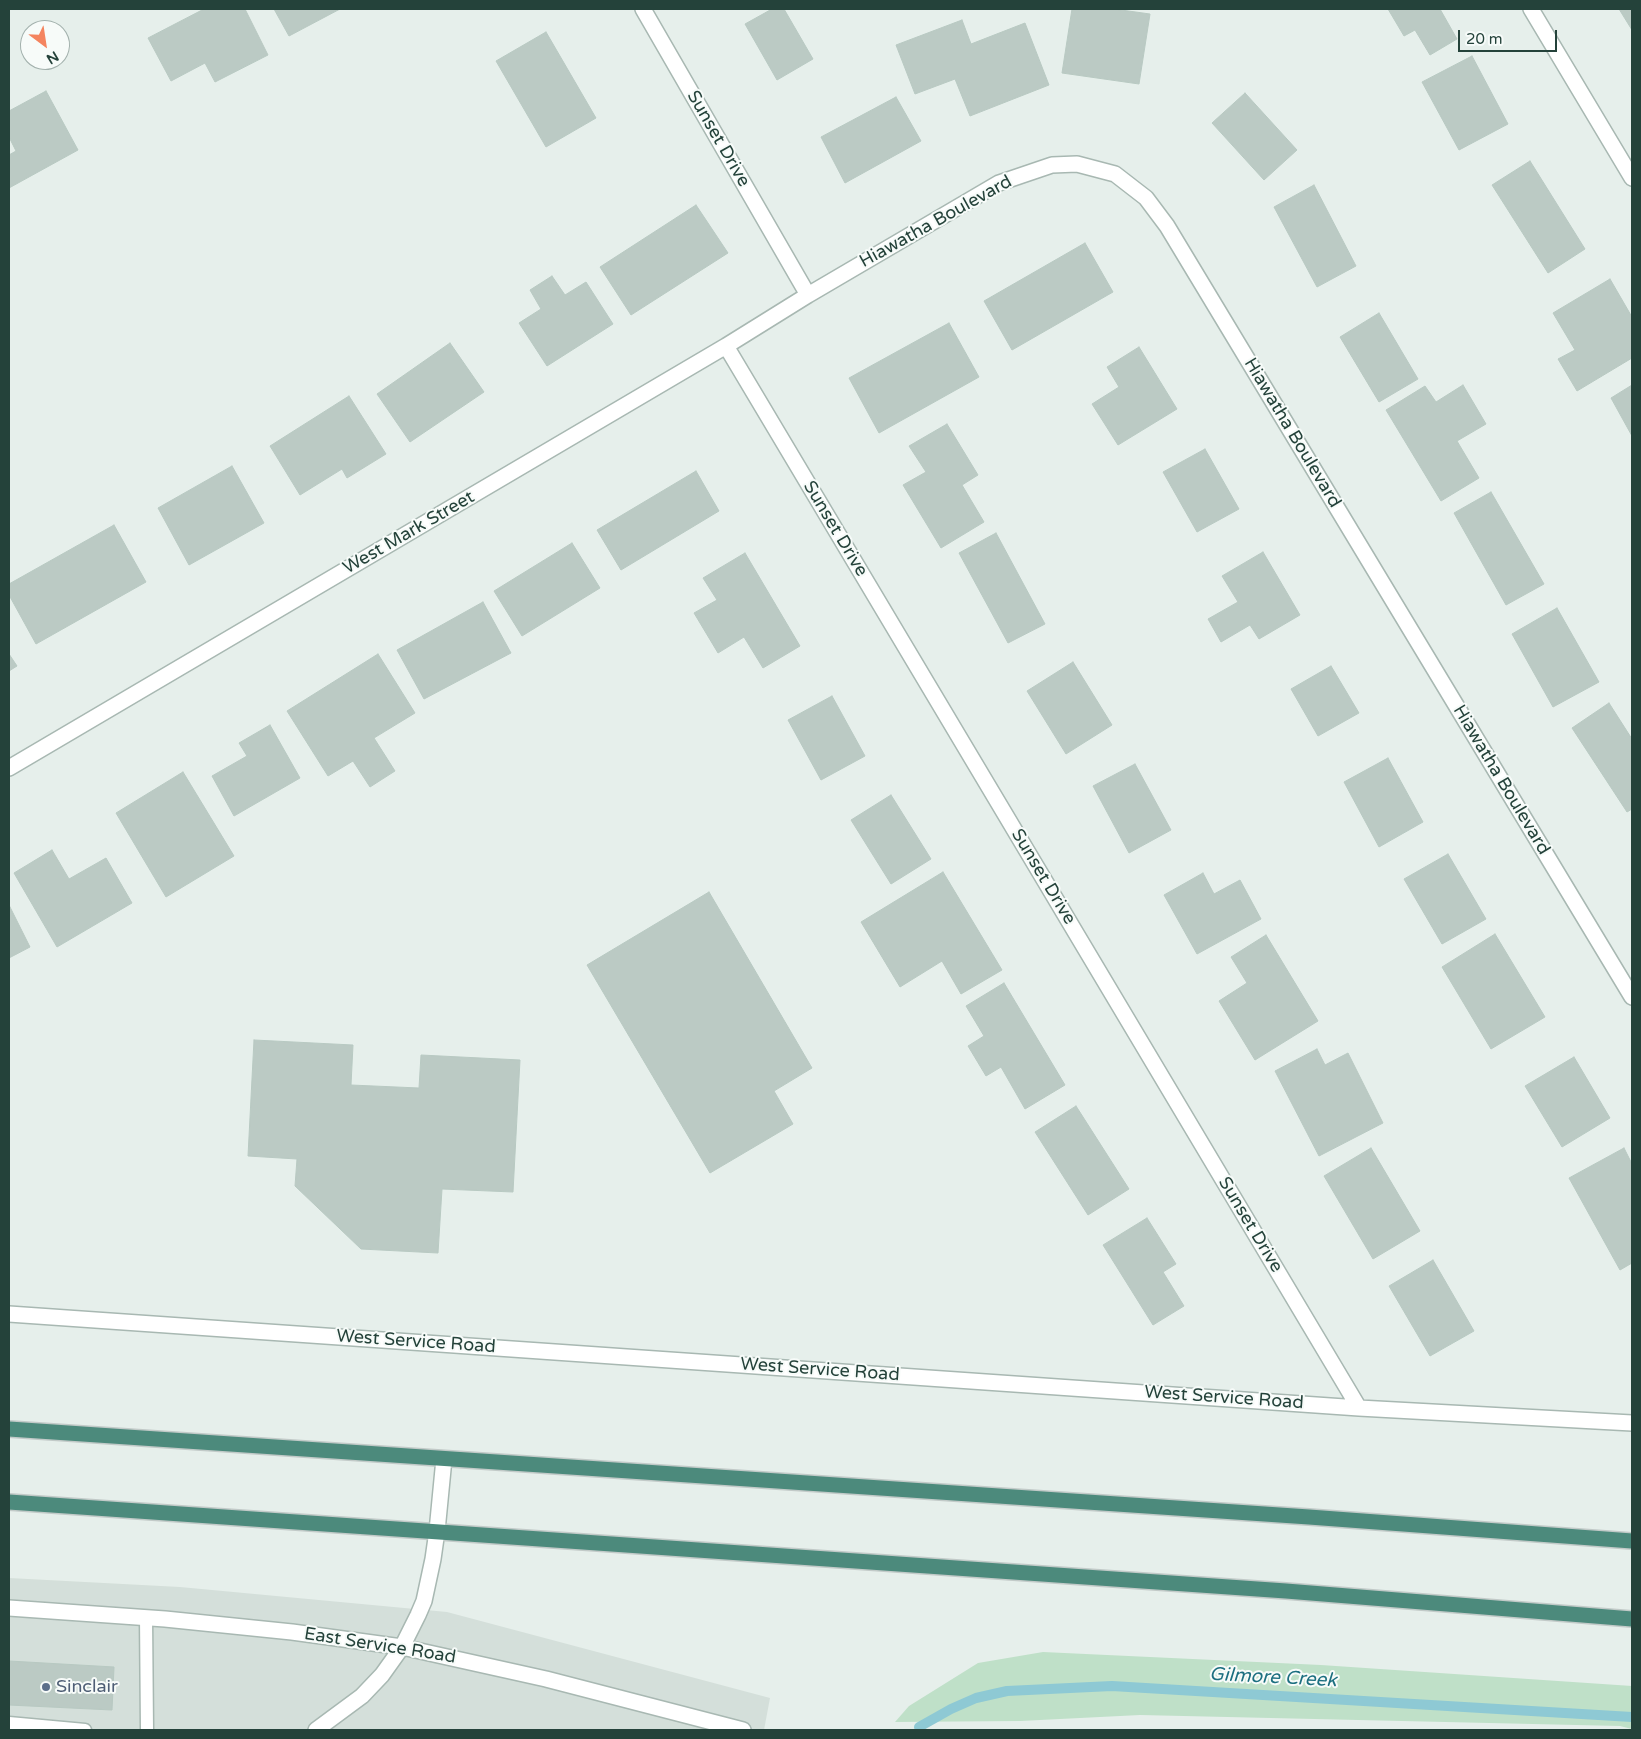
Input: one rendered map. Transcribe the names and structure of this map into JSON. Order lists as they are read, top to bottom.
{
  "streets": {
    "street": [
      "Sunset Drive",
      "Hiawatha Boulevard",
      "West Mark Street",
      "West Service Road",
      "East Service Road"
    ]
  },
  "crossings": [
    ["Sunset Drive", "Hiawatha Boulevard"],
    ["Sunset Drive", "West Mark Street"],
    ["Sunset Drive", "West Service Road"],
    ["Hiawatha Boulevard", "West Mark Street"]
  ],
  "water": ["Gilmore Creek"],
  "places": ["Sinclair"],
  "scale_bar": "20 m",
  "north": "bottom right"
}
